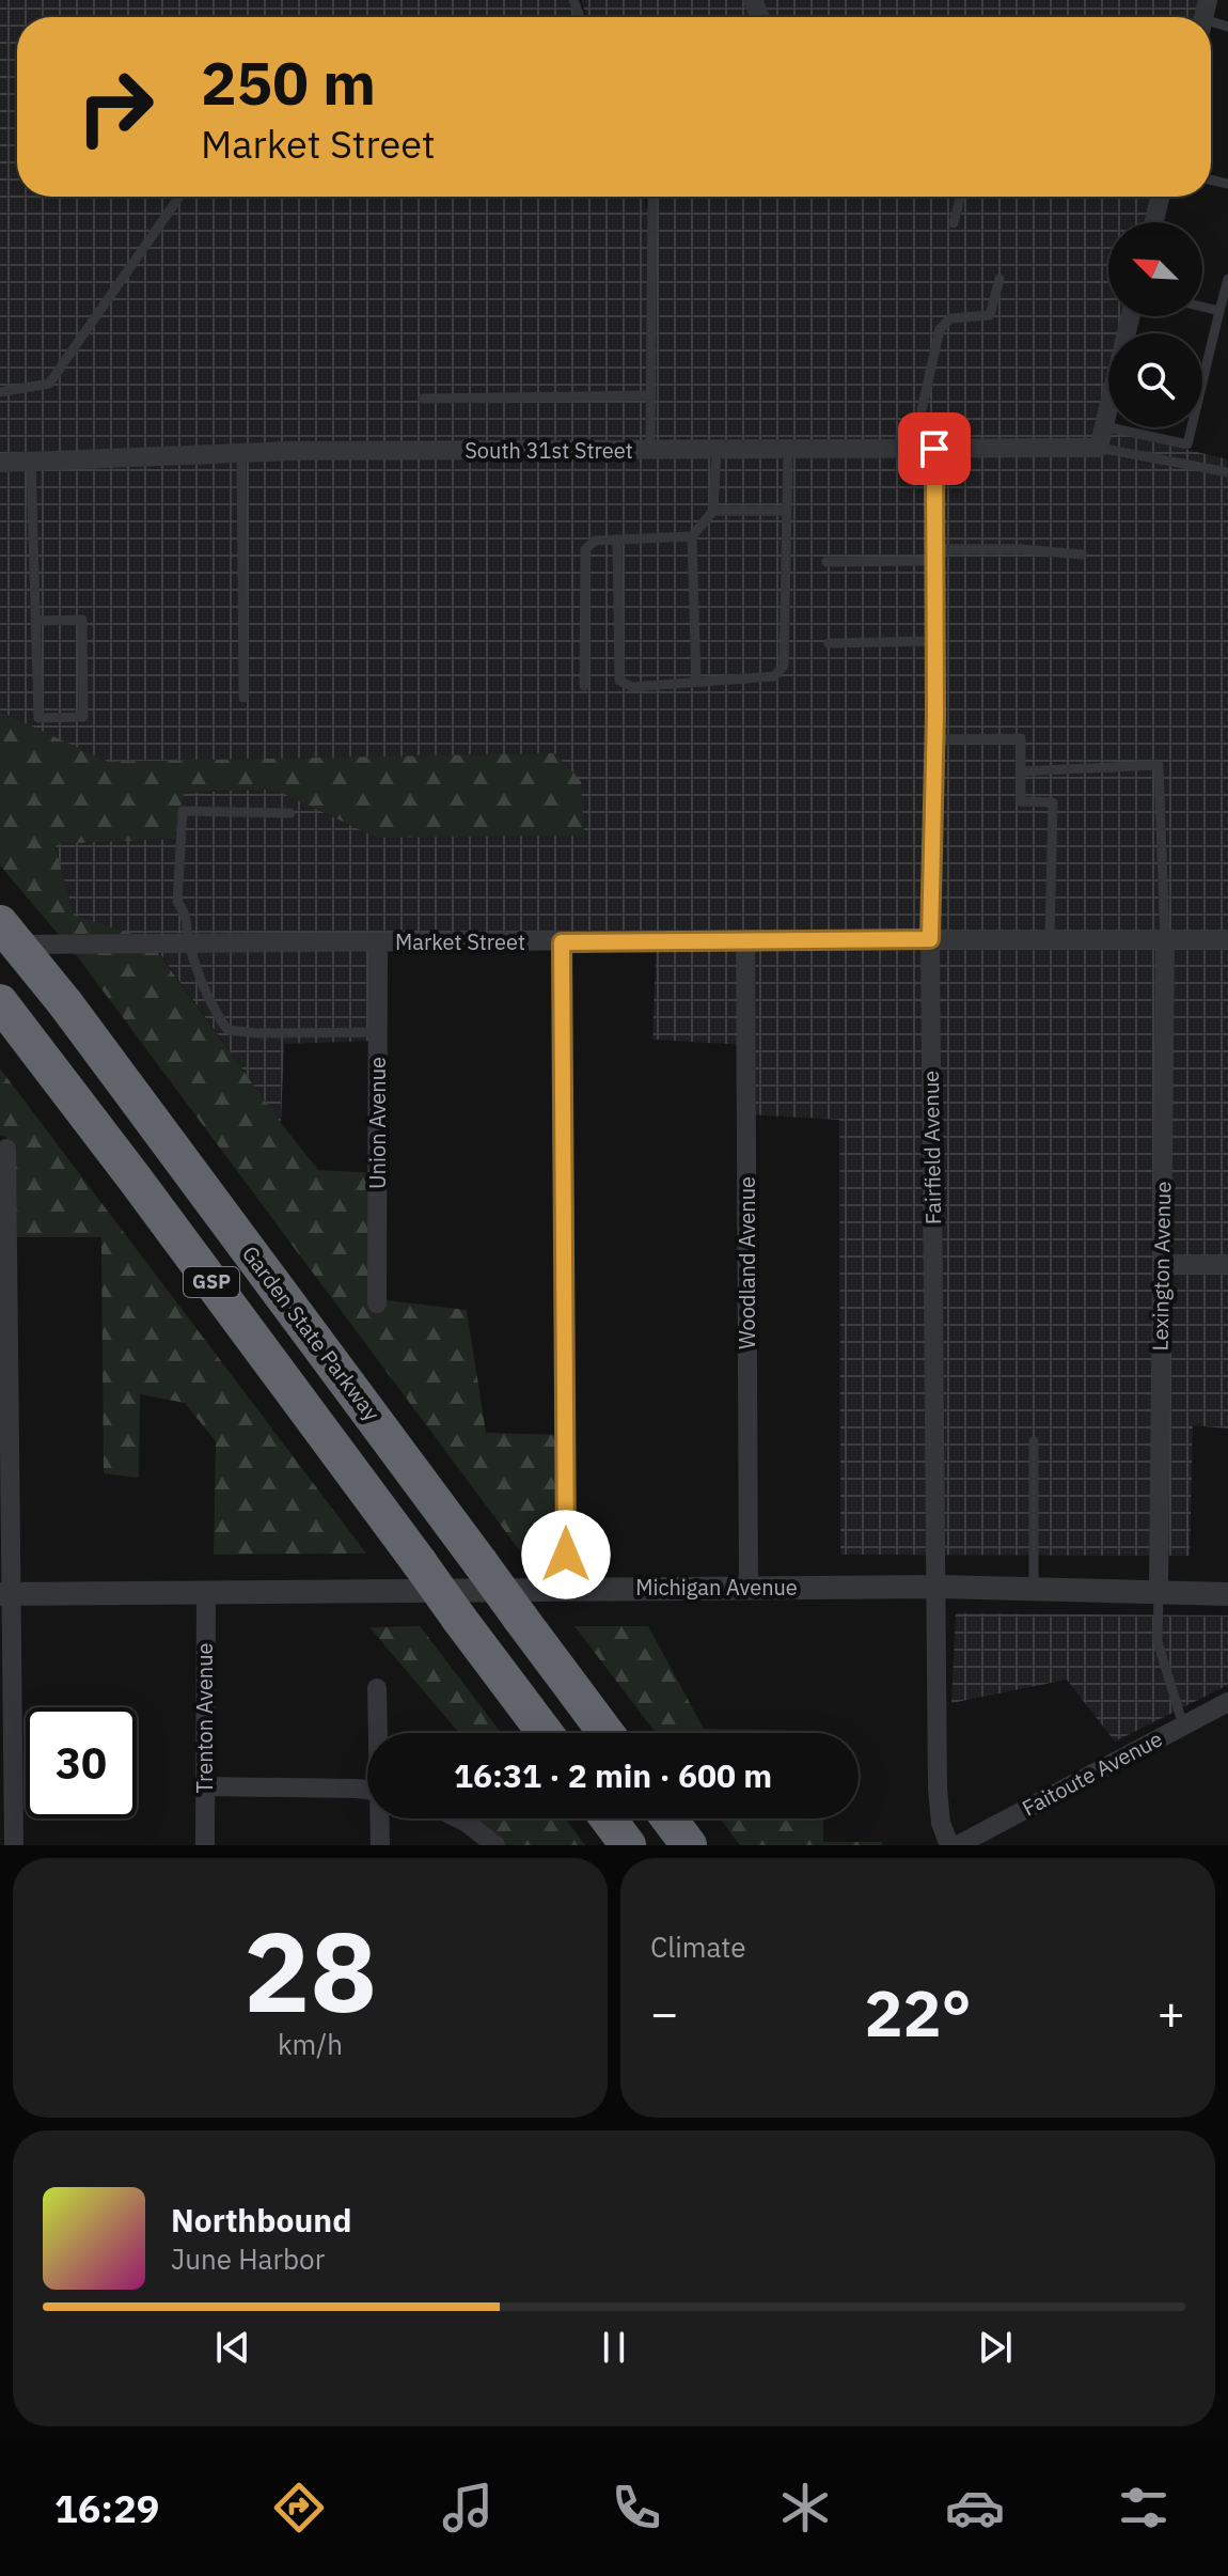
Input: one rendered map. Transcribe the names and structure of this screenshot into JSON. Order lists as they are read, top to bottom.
{
  "streets": {
    "highway": ["GSP", "Garden State Parkway"],
    "street": [
      "South 31st Street",
      "Market Street",
      "Union Avenue",
      "Fairfield Avenue",
      "Woodland Avenue",
      "Lexington Avenue",
      "Michigan Avenue",
      "Trenton Avenue",
      "Faitoute Avenue"
    ]
  },
  "crossings": [
    ["South 31st Street", "Fairfield Avenue"],
    ["Market Street", "Union Avenue"],
    ["Market Street", "Fairfield Avenue"],
    ["Market Street", "Woodland Avenue"],
    ["Market Street", "Lexington Avenue"],
    ["Fairfield Avenue", "Michigan Avenue"],
    ["Woodland Avenue", "Michigan Avenue"],
    ["Lexington Avenue", "Michigan Avenue"],
    ["Michigan Avenue", "Trenton Avenue"]
  ],
  "north": "top left",
  "page": {
    "turn": ["250 m", "Market Street"],
    "limit": "30",
    "trip": "16:31 · 2 min · 600 m",
    "tile": [
      ["28", "km/h"],
      "Climate"
    ],
    "heat": ["−", "22°", "+"],
    "song": ["Northbound", "June Harbor"],
    "tabs": "16:29"
  }
}
